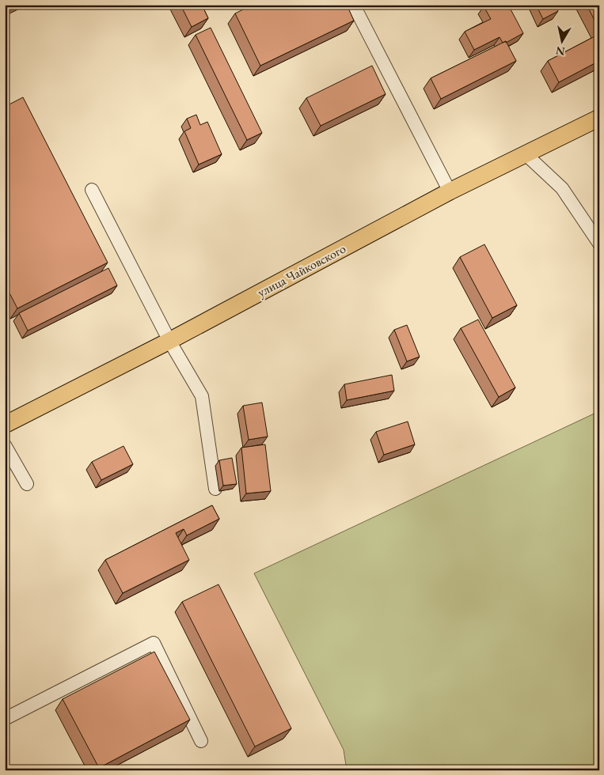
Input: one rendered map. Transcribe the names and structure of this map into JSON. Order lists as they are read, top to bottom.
{
  "streets": {
    "main road": ["улица Чайковского"]
  },
  "north": "bottom"
}
